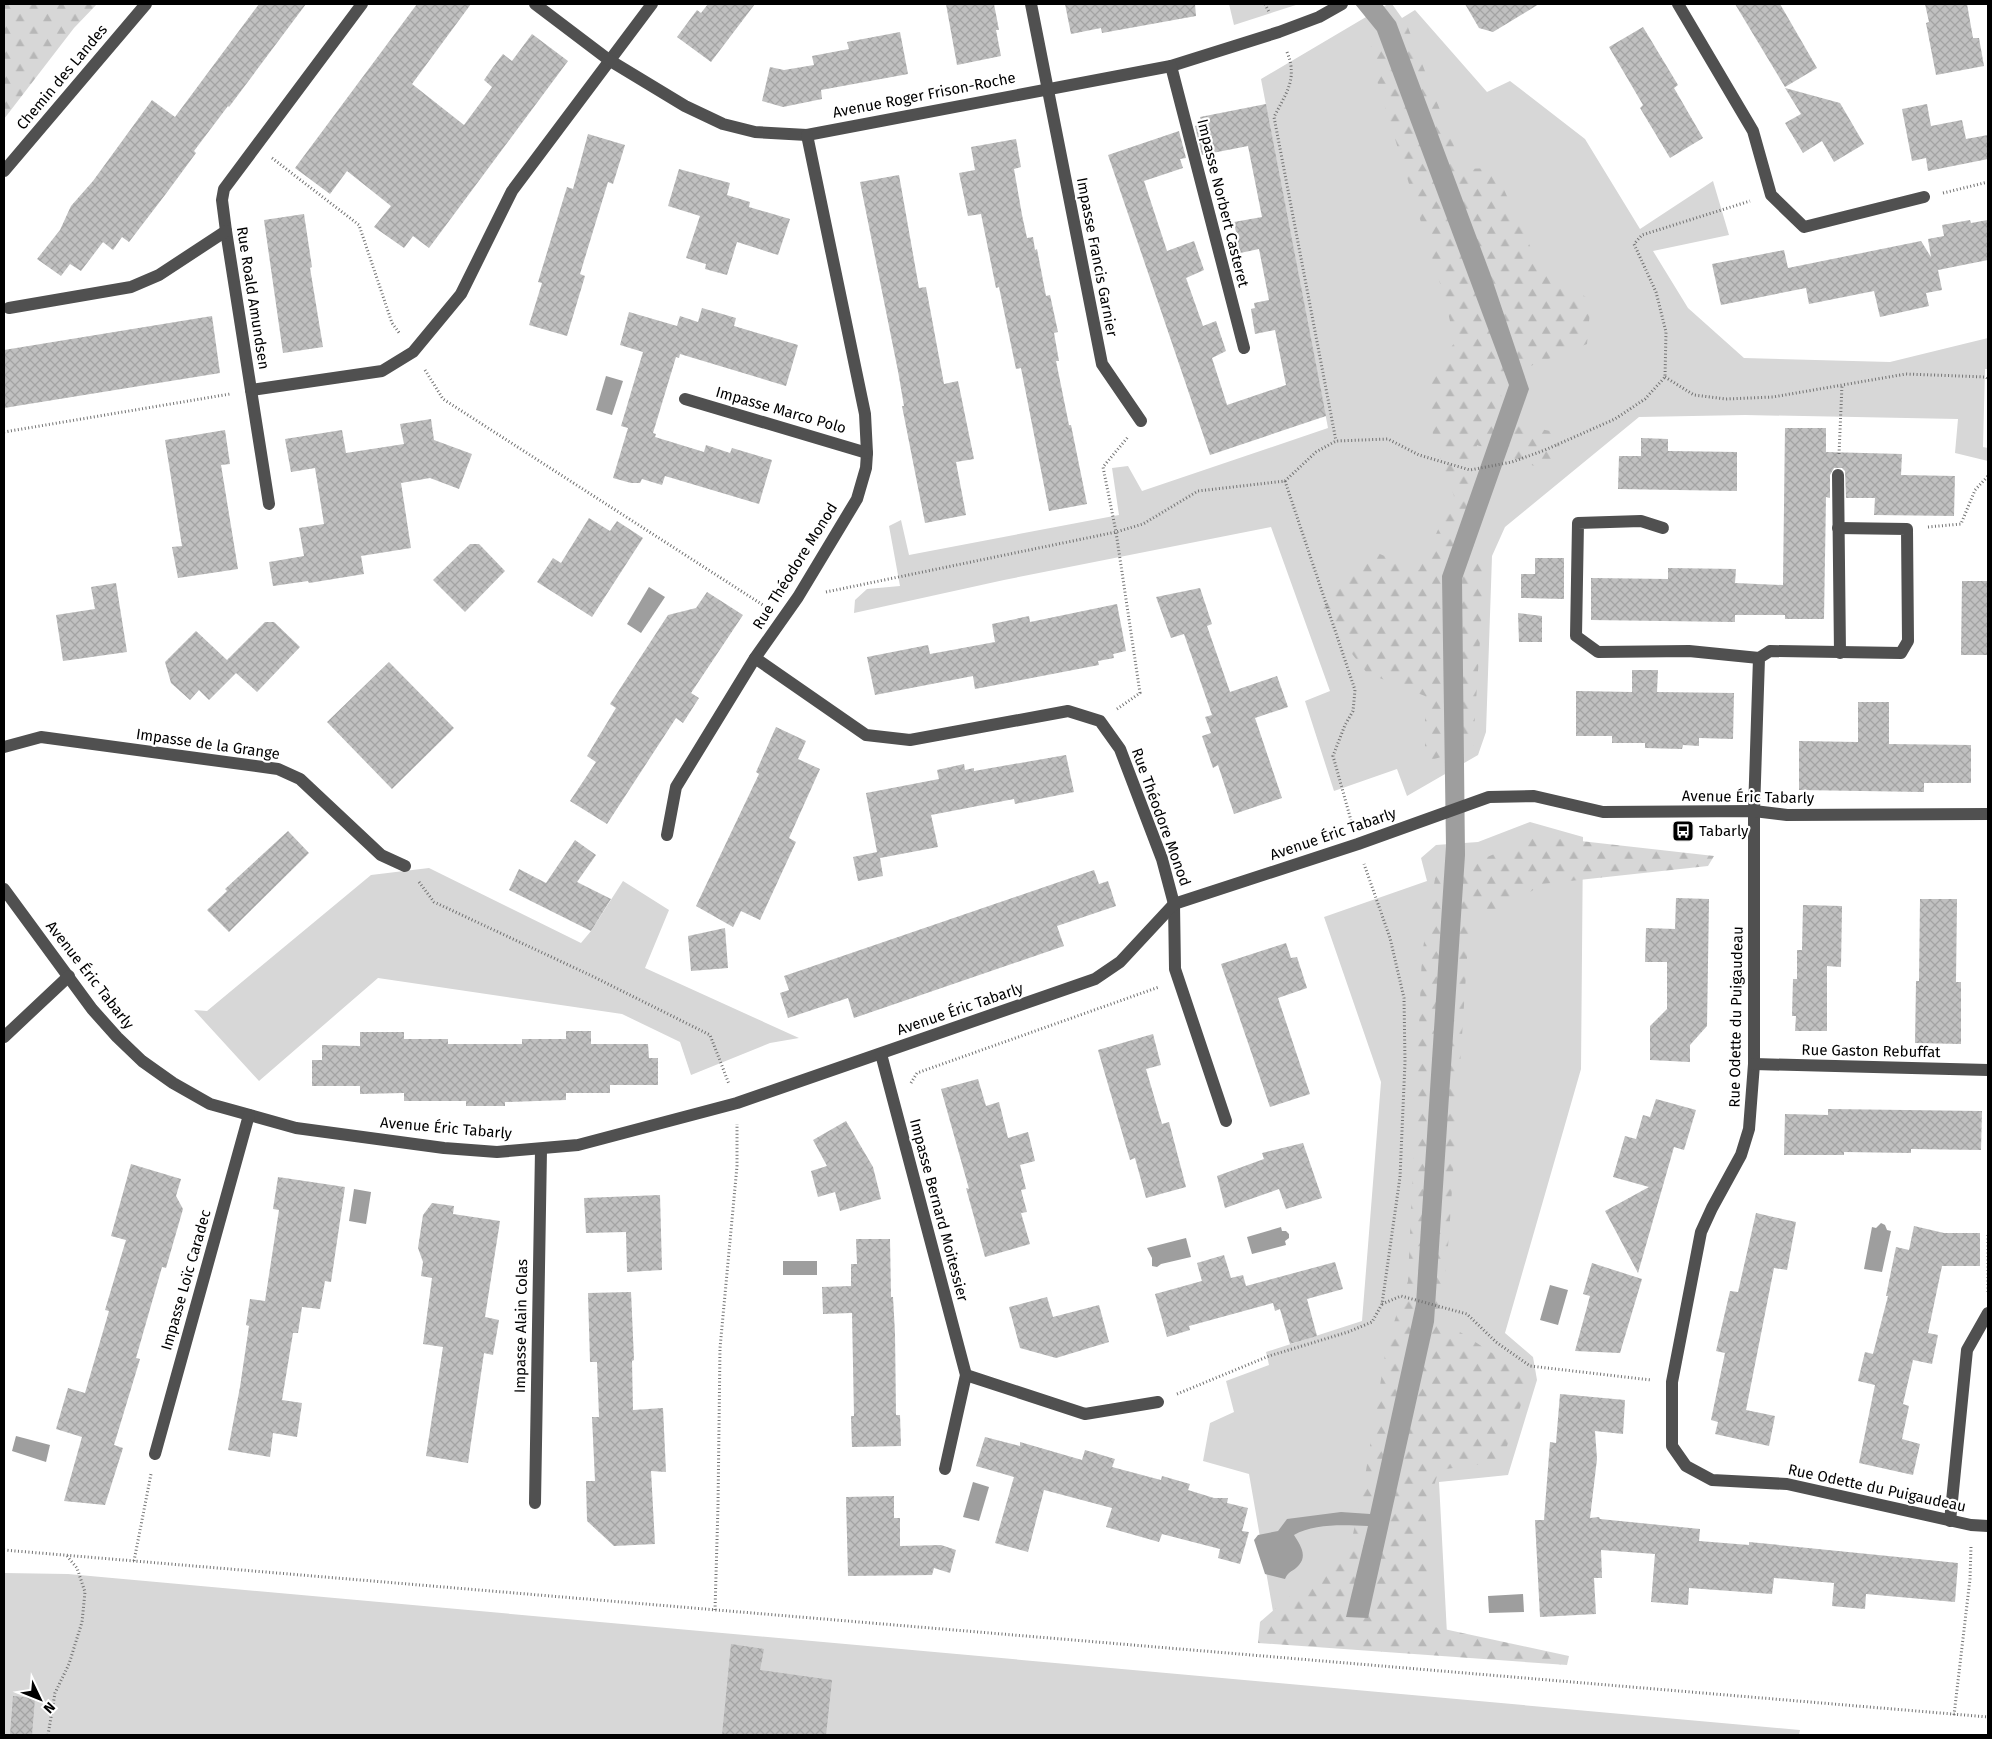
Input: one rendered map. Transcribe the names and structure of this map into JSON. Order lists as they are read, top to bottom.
{
  "streets": {
    "street": [
      "Chemin des Landes",
      "Avenue Roger Frison-Roche",
      "Impasse Norbert Casteret",
      "Impasse Francis Garnier",
      "Rue Roald Amundsen",
      "Impasse Marco Polo",
      "Rue Théodore Monod",
      "Impasse de la Grange",
      "Avenue Éric Tabarly",
      "Rue Odette du Puigaudeau",
      "Rue Gaston Rebuffat",
      "Impasse Bernard Moitessier",
      "Impasse Loïc Caradec",
      "Impasse Alain Colas"
    ]
  },
  "crossings": [
    ["Avenue Roger Frison-Roche", "Impasse Norbert Casteret"],
    ["Avenue Roger Frison-Roche", "Impasse Francis Garnier"],
    ["Avenue Roger Frison-Roche", "Rue Roald Amundsen"],
    ["Avenue Roger Frison-Roche", "Rue Théodore Monod"],
    ["Impasse Marco Polo", "Rue Théodore Monod"],
    ["Rue Théodore Monod", "Avenue Éric Tabarly"],
    ["Avenue Éric Tabarly", "Rue Odette du Puigaudeau"],
    ["Avenue Éric Tabarly", "Impasse Bernard Moitessier"],
    ["Avenue Éric Tabarly", "Impasse Loïc Caradec"],
    ["Avenue Éric Tabarly", "Impasse Alain Colas"],
    ["Rue Odette du Puigaudeau", "Rue Gaston Rebuffat"]
  ],
  "places": {
    "bus stop": ["Tabarly"]
  },
  "north": "bottom right"
}
